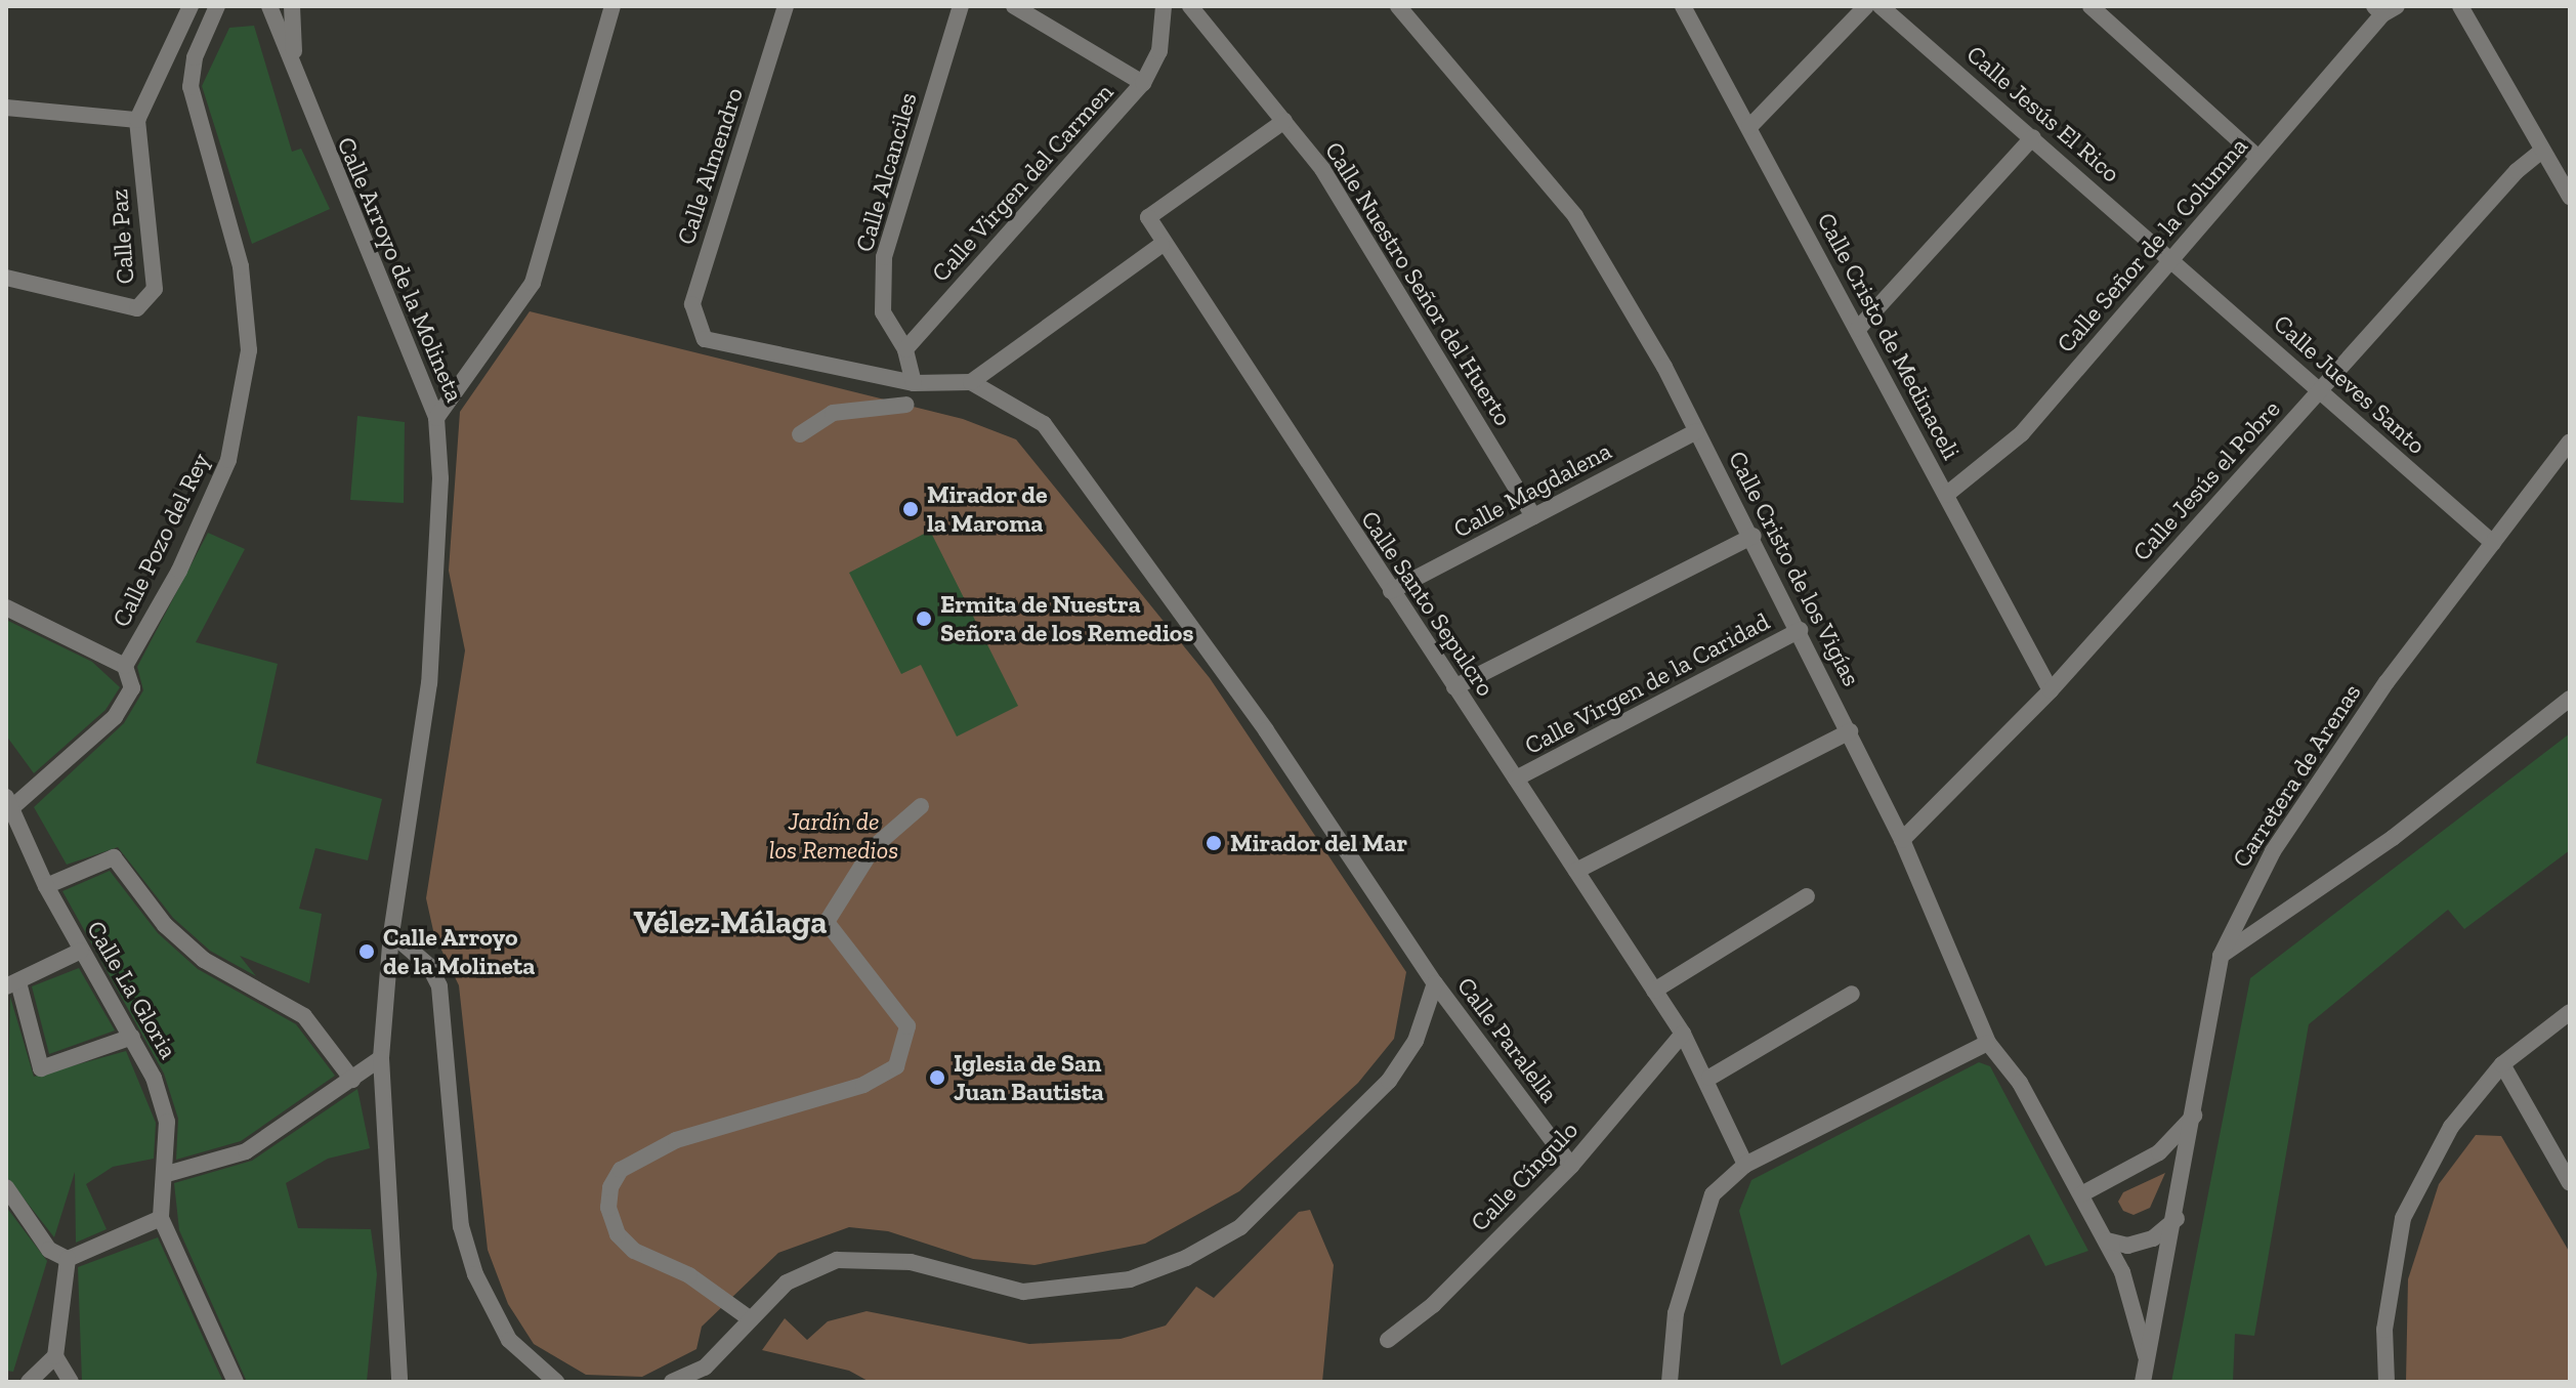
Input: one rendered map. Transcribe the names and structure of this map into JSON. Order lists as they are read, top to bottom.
{
  "streets": {
    "street": [
      "Calle Jesús El Rico",
      "Calle Almendro",
      "Calle Alcanciles",
      "Calle Virgen del Carmen",
      "Calle Paz",
      "Calle Señor de la Columna",
      "Calle Arroyo de la Molineta",
      "Calle Nuestro Señor del Huerto",
      "Calle Cristo de Medinaceli",
      "Calle Jueves Santo",
      "Calle Jesús el Pobre",
      "Calle Magdalena",
      "Calle Pozo del Rey",
      "Calle Cristo de los Vigías",
      "Calle Santo Sepulcro",
      "Calle Virgen de la Caridad",
      "Carretera de Arenas",
      "Calle La Gloria",
      "Calle Paralella",
      "Calle Cíngulo"
    ]
  },
  "crossings": [
    ["Calle Jesús El Rico", "Calle Señor de la Columna"],
    ["Calle Jesús El Rico", "Calle Jueves Santo"],
    ["Calle Alcanciles", "Calle Virgen del Carmen"],
    ["Calle Señor de la Columna", "Calle Cristo de Medinaceli"],
    ["Calle Señor de la Columna", "Calle Jueves Santo"],
    ["Calle Nuestro Señor del Huerto", "Calle Magdalena"],
    ["Calle Nuestro Señor del Huerto", "Calle Santo Sepulcro"],
    ["Calle Cristo de Medinaceli", "Calle Jesús el Pobre"],
    ["Calle Jueves Santo", "Calle Jesús el Pobre"],
    ["Calle Jueves Santo", "Carretera de Arenas"],
    ["Calle Jesús el Pobre", "Calle Cristo de los Vigías"],
    ["Calle Magdalena", "Calle Cristo de los Vigías"],
    ["Calle Magdalena", "Calle Santo Sepulcro"],
    ["Calle Pozo del Rey", "Calle La Gloria"],
    ["Calle Cristo de los Vigías", "Calle Virgen de la Caridad"],
    ["Calle Cristo de los Vigías", "Carretera de Arenas"],
    ["Calle Santo Sepulcro", "Calle Virgen de la Caridad"],
    ["Calle Santo Sepulcro", "Calle Cíngulo"],
    ["Calle Paralella", "Calle Cíngulo"]
  ],
  "districts": ["Vélez-Málaga"],
  "parks": ["Jardín de los Remedios"],
  "places": [
    "Mirador de la Maroma",
    "Ermita de Nuestra Señora de los Remedios",
    "Mirador del Mar",
    "Calle Arroyo de la Molineta",
    "Iglesia de San Juan Bautista"
  ]
}
